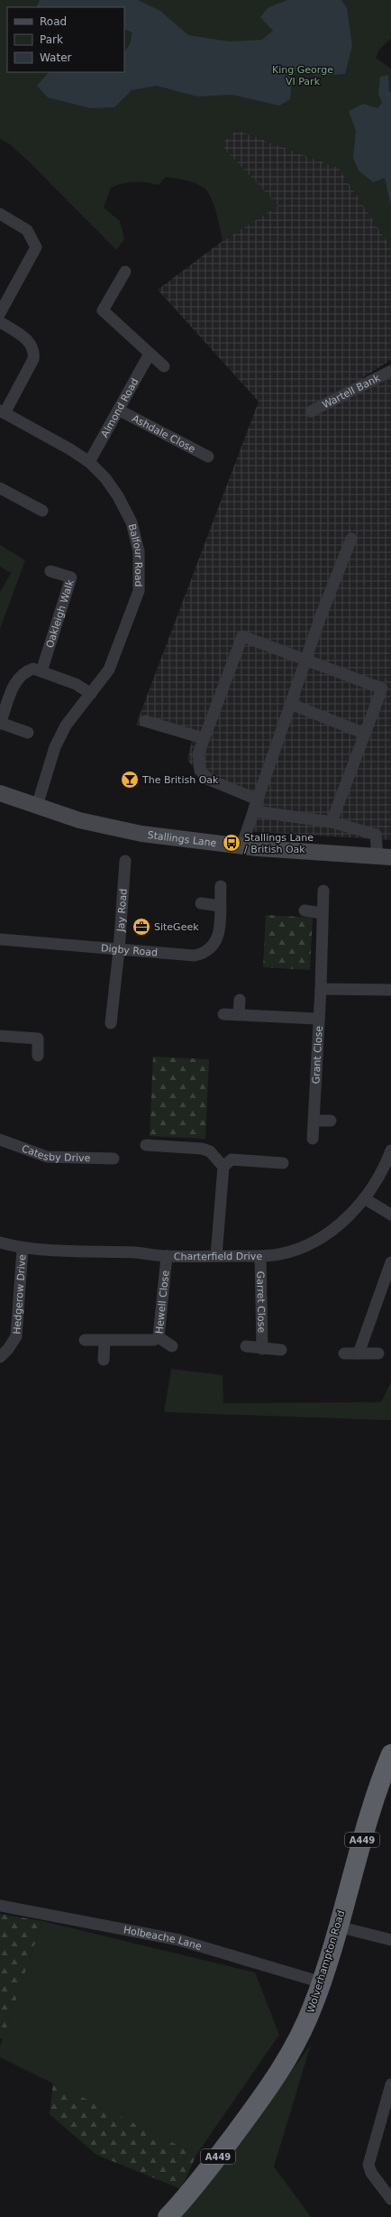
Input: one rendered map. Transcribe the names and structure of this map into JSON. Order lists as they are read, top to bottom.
{
  "streets": {
    "highway": ["A449", "Wolverhampton Road"],
    "main road": ["Stallings Lane"],
    "street": [
      "Wartell Bank",
      "Almond Road",
      "Ashdale Close",
      "Balfour Road",
      "Oakleigh Walk",
      "Jay Road",
      "Digby Road",
      "Grant Close",
      "Catesby Drive",
      "Charterfield Drive",
      "Hedgerow Drive",
      "Hewell Close",
      "Garret Close",
      "Holbeache Lane"
    ]
  },
  "crossings": [
    ["Almond Road", "Ashdale Close"],
    ["Almond Road", "Balfour Road"],
    ["Balfour Road", "Stallings Lane"],
    ["Jay Road", "Digby Road"],
    ["Charterfield Drive", "Hedgerow Drive"],
    ["Charterfield Drive", "Hewell Close"],
    ["Charterfield Drive", "Garret Close"],
    ["Holbeache Lane", "Wolverhampton Road"]
  ],
  "parks": ["King George VI Park"],
  "places": {
    "bar": ["The British Oak"],
    "bus stop": ["Stallings Lane / British Oak"],
    "office": ["SiteGeek"]
  },
  "legend": ["Road", "Park", "Water"]
}
